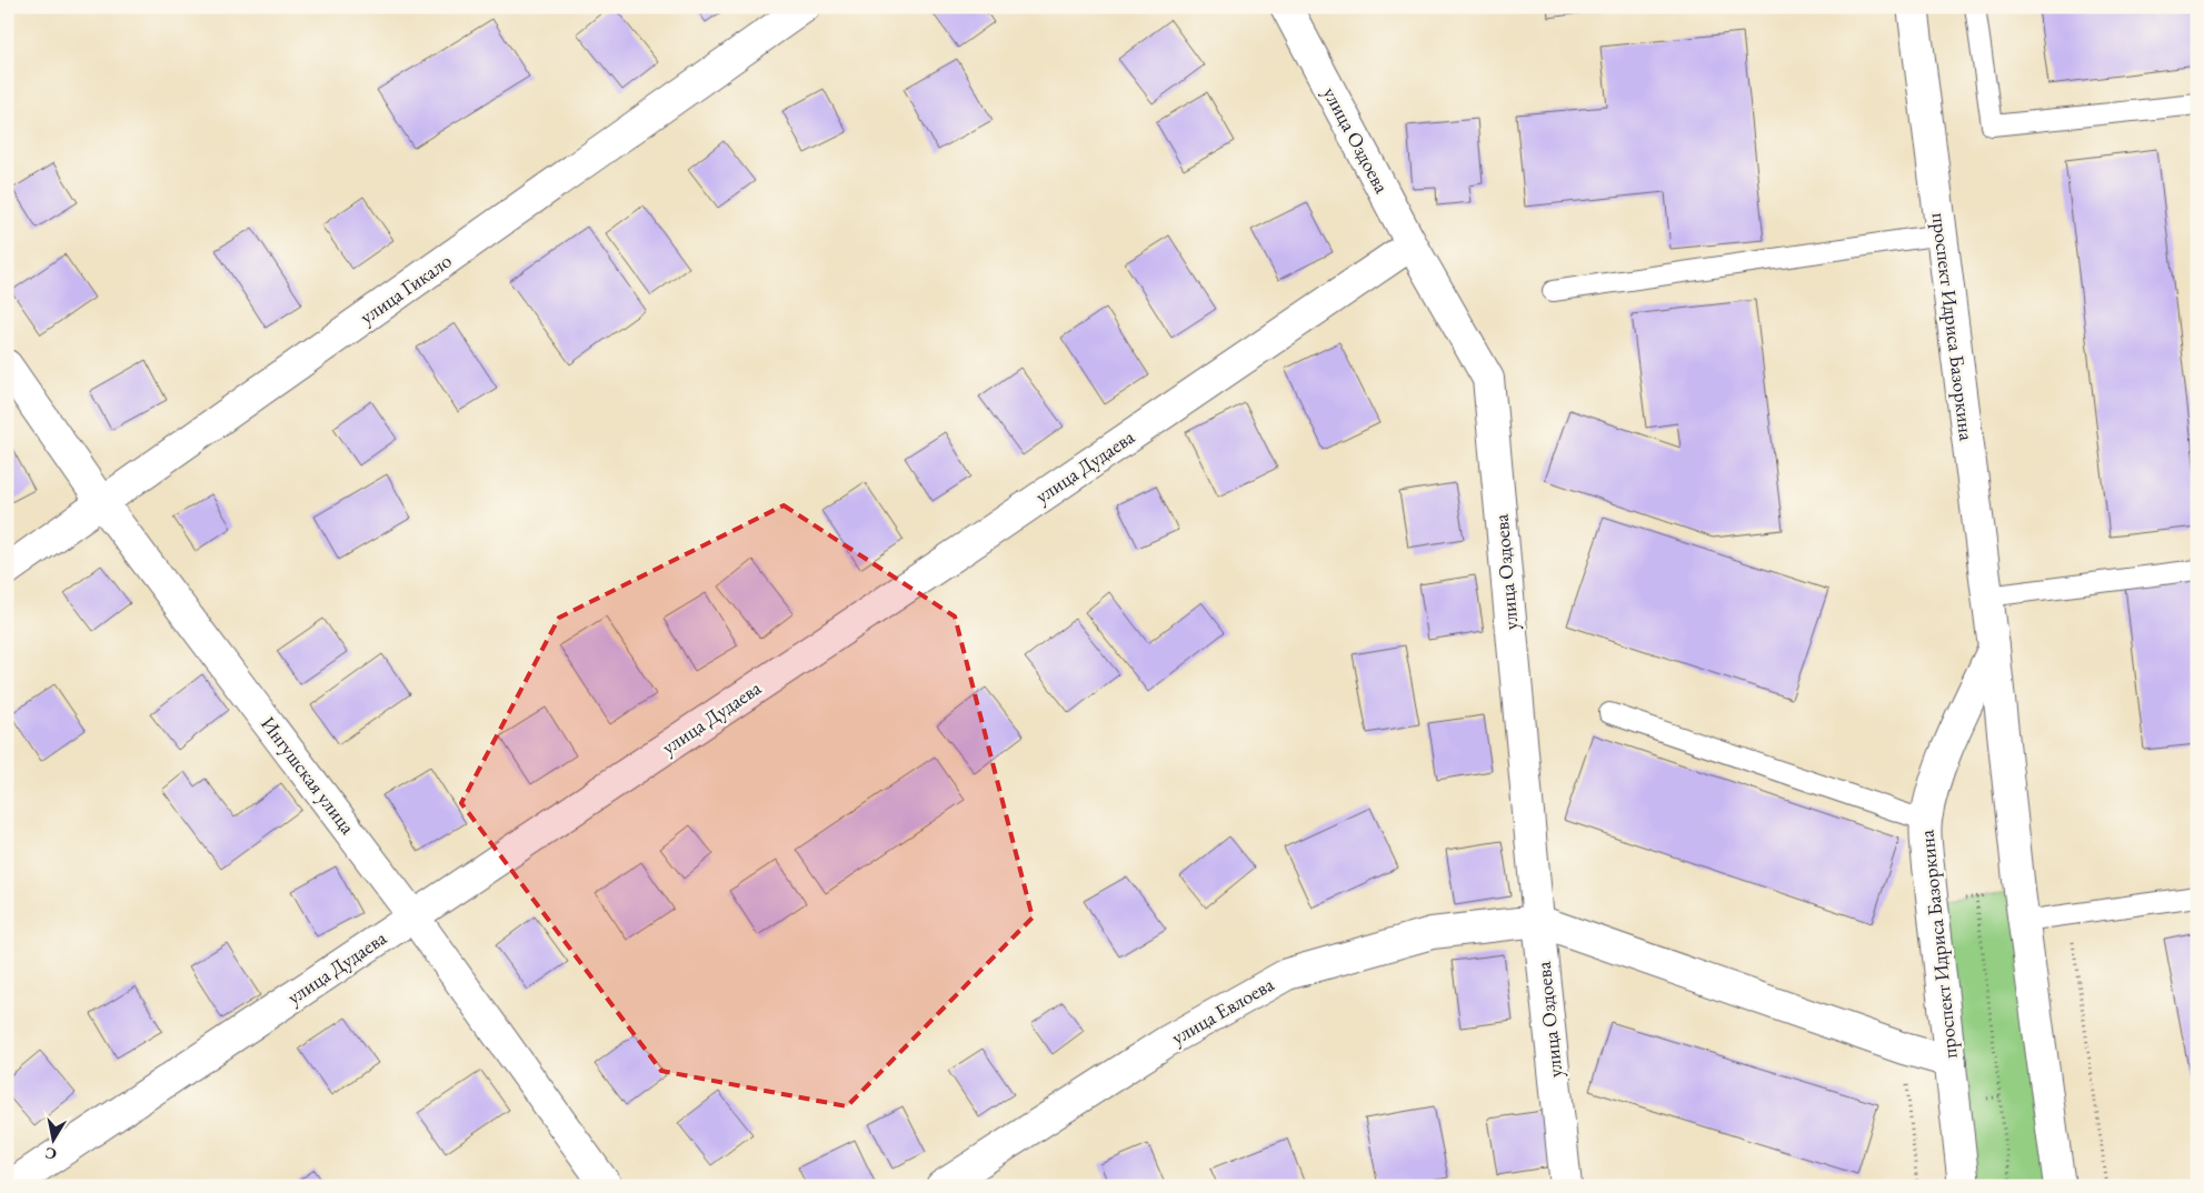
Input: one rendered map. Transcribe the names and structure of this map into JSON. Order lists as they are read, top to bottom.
{
  "streets": {
    "street": [
      "улица Оздоева",
      "улица Гикало",
      "проспект Идриса Базоркина",
      "улица Дудаева",
      "Ингушская улица",
      "улица Евлоева"
    ]
  },
  "crossings": [
    ["улица Оздоева", "улица Дудаева"],
    ["улица Оздоева", "улица Евлоева"],
    ["улица Гикало", "Ингушская улица"],
    ["улица Дудаева", "Ингушская улица"]
  ],
  "north": "bottom"
}
